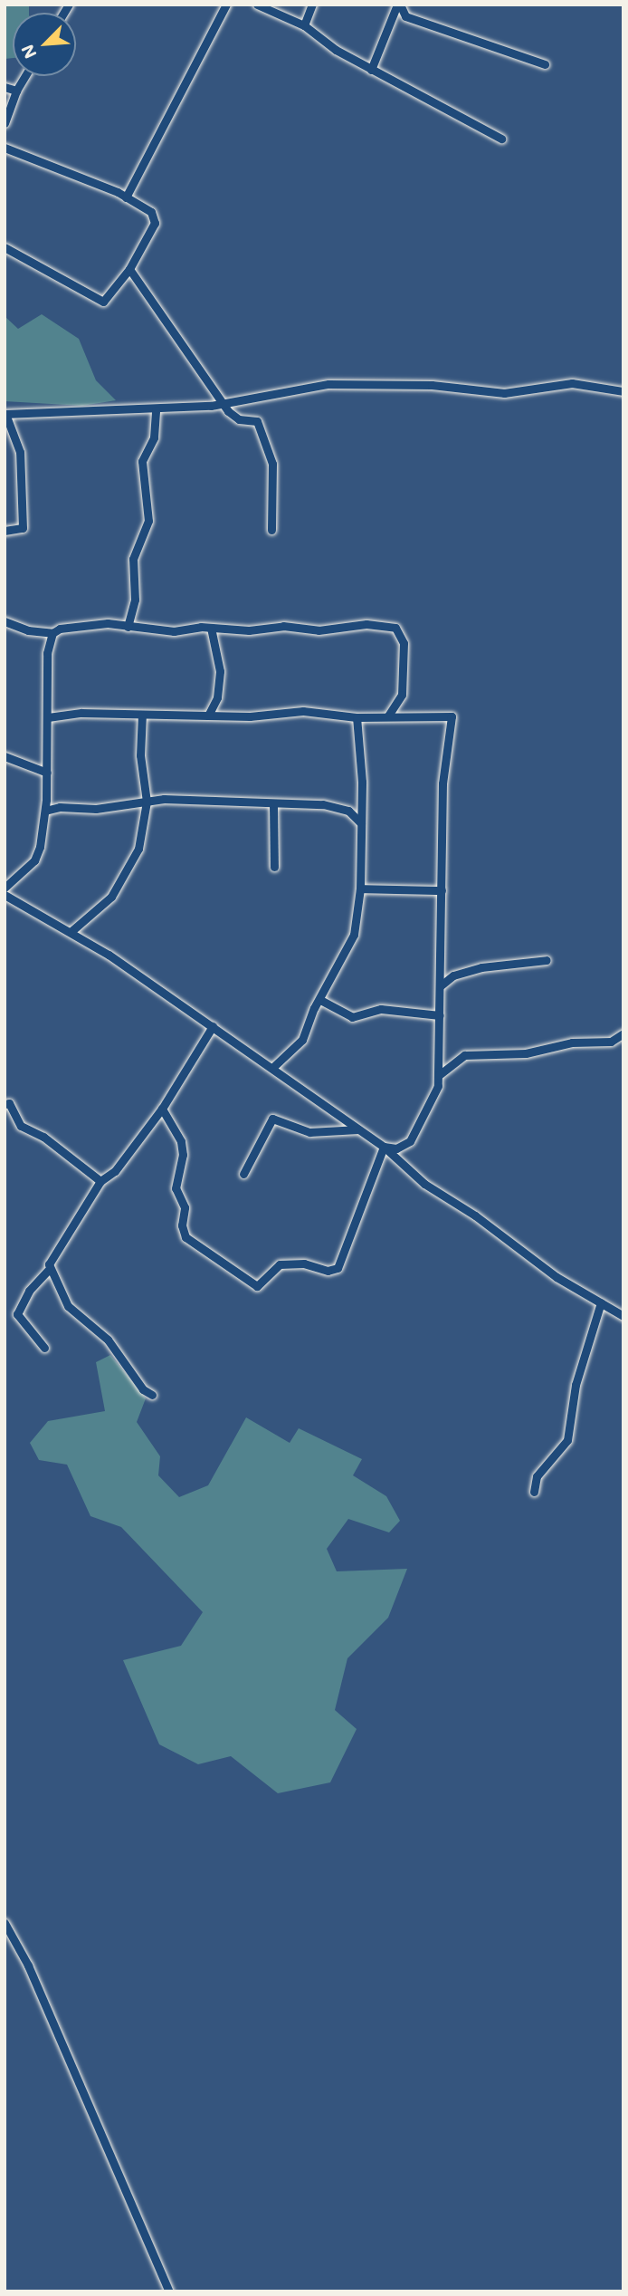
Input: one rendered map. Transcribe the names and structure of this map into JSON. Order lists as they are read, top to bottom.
{
  "north": "bottom left"
}
